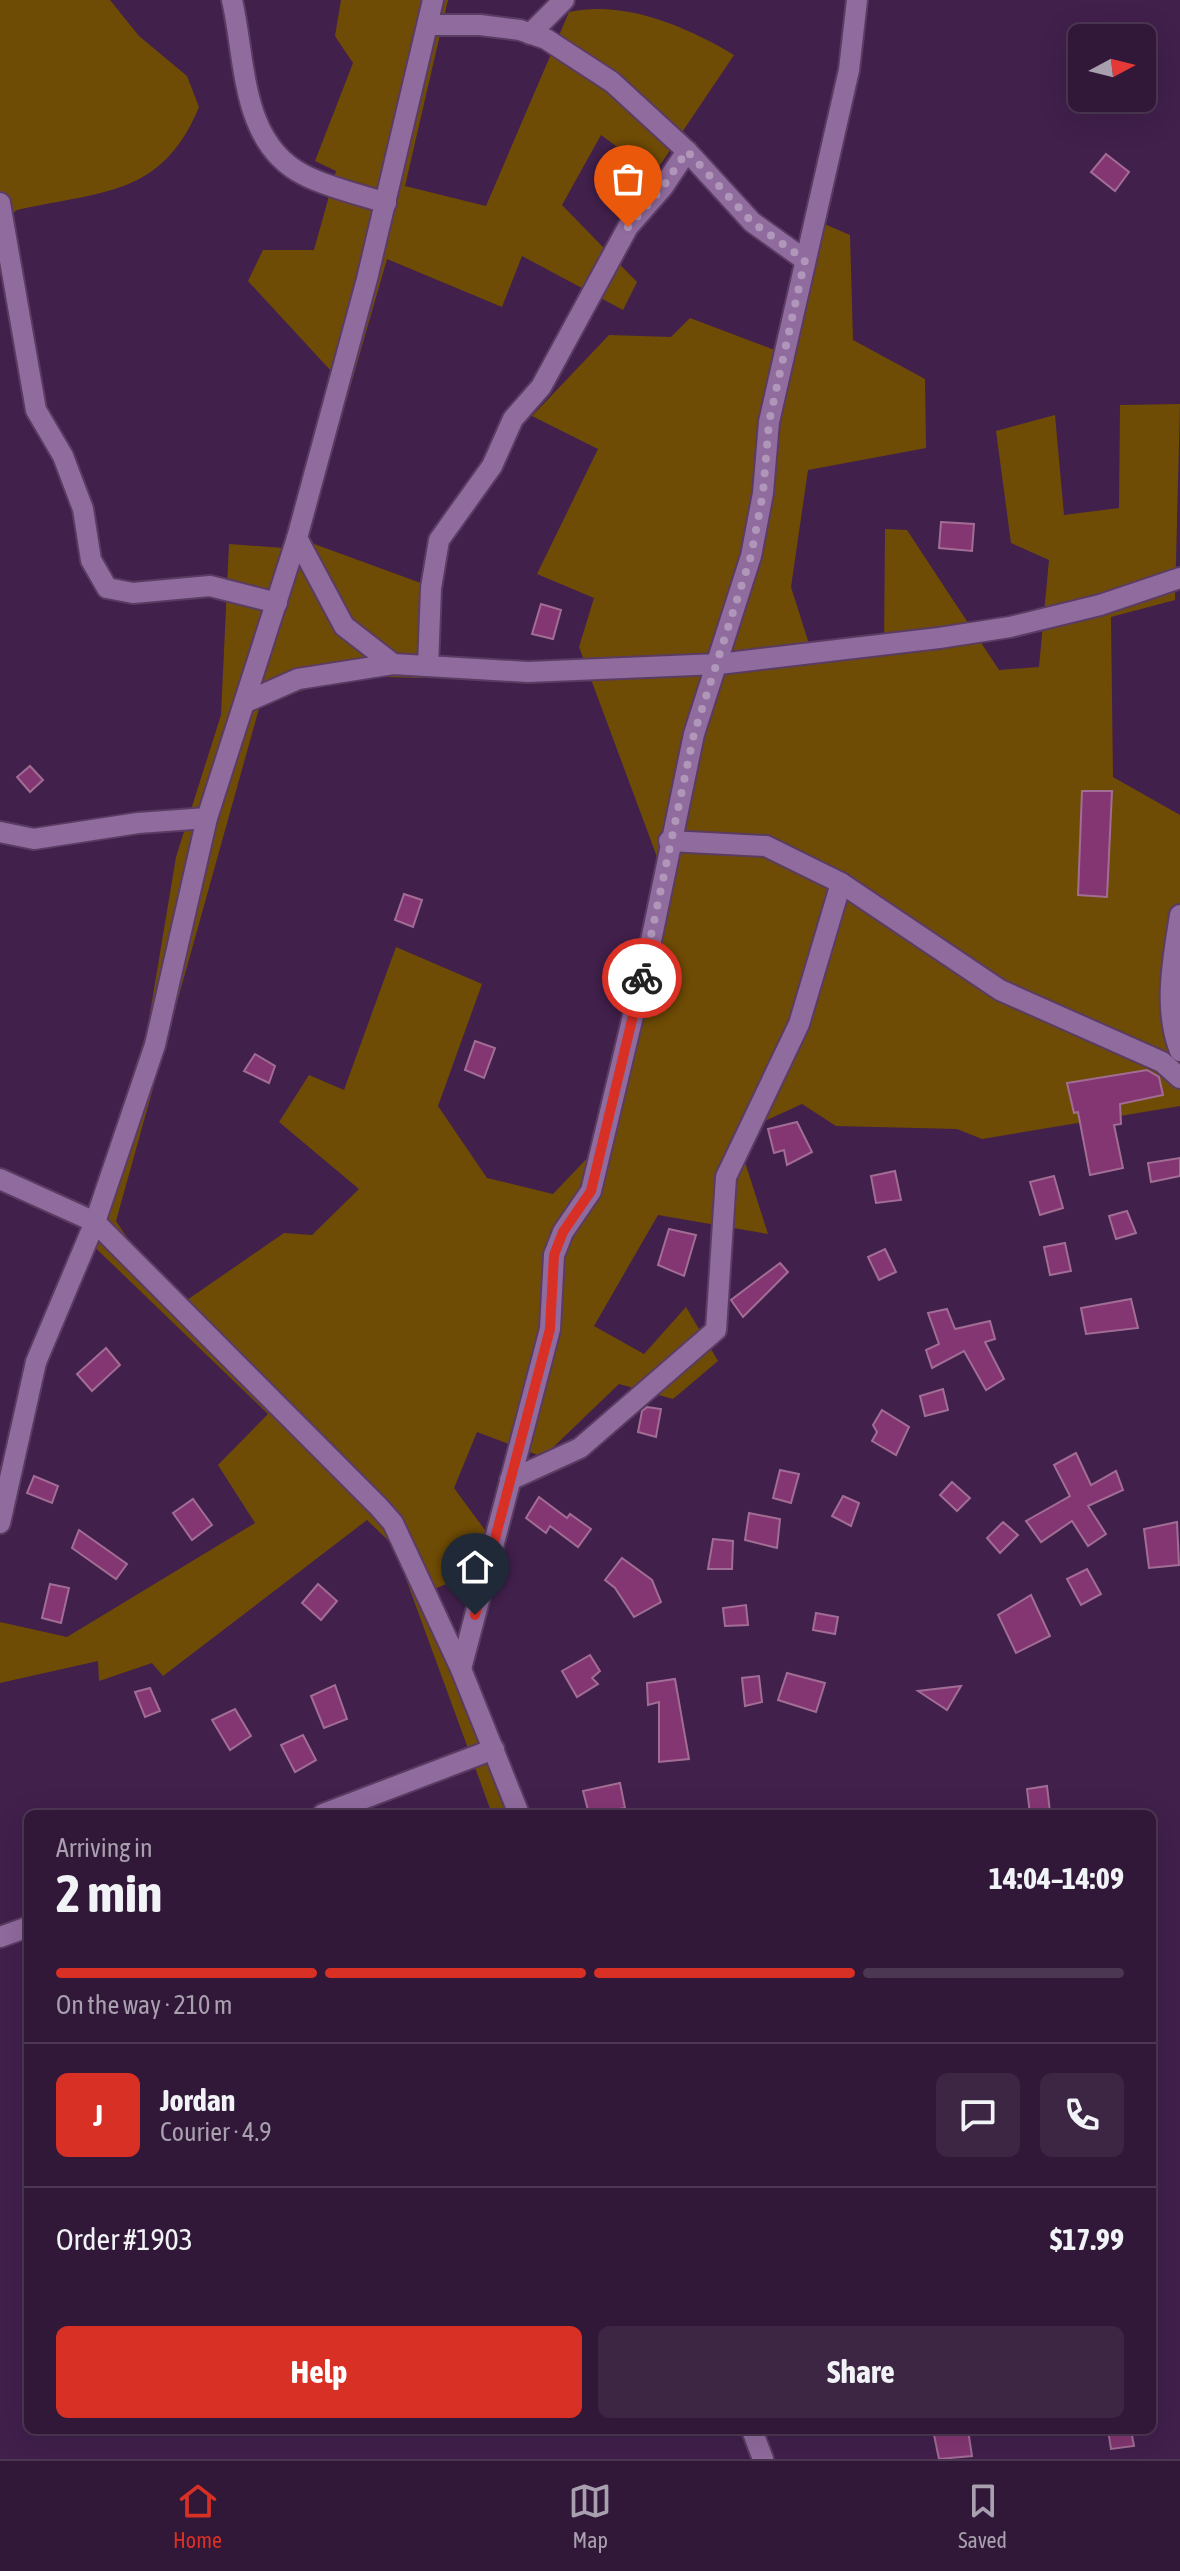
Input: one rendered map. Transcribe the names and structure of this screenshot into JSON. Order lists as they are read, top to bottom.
{
  "north": "right",
  "page": {
    "heading": ["2 min", "Arriving in", "14:04–14:09"],
    "panel": [
      "Jordan",
      "Courier · 4.9",
      "Order #1903",
      "$17.99"
    ],
    "bar": "On the way · 210 m",
    "round": "J",
    "buttons": ["Help", "Share"],
    "tabs": ["Home", "Map", "Saved"]
  }
}
